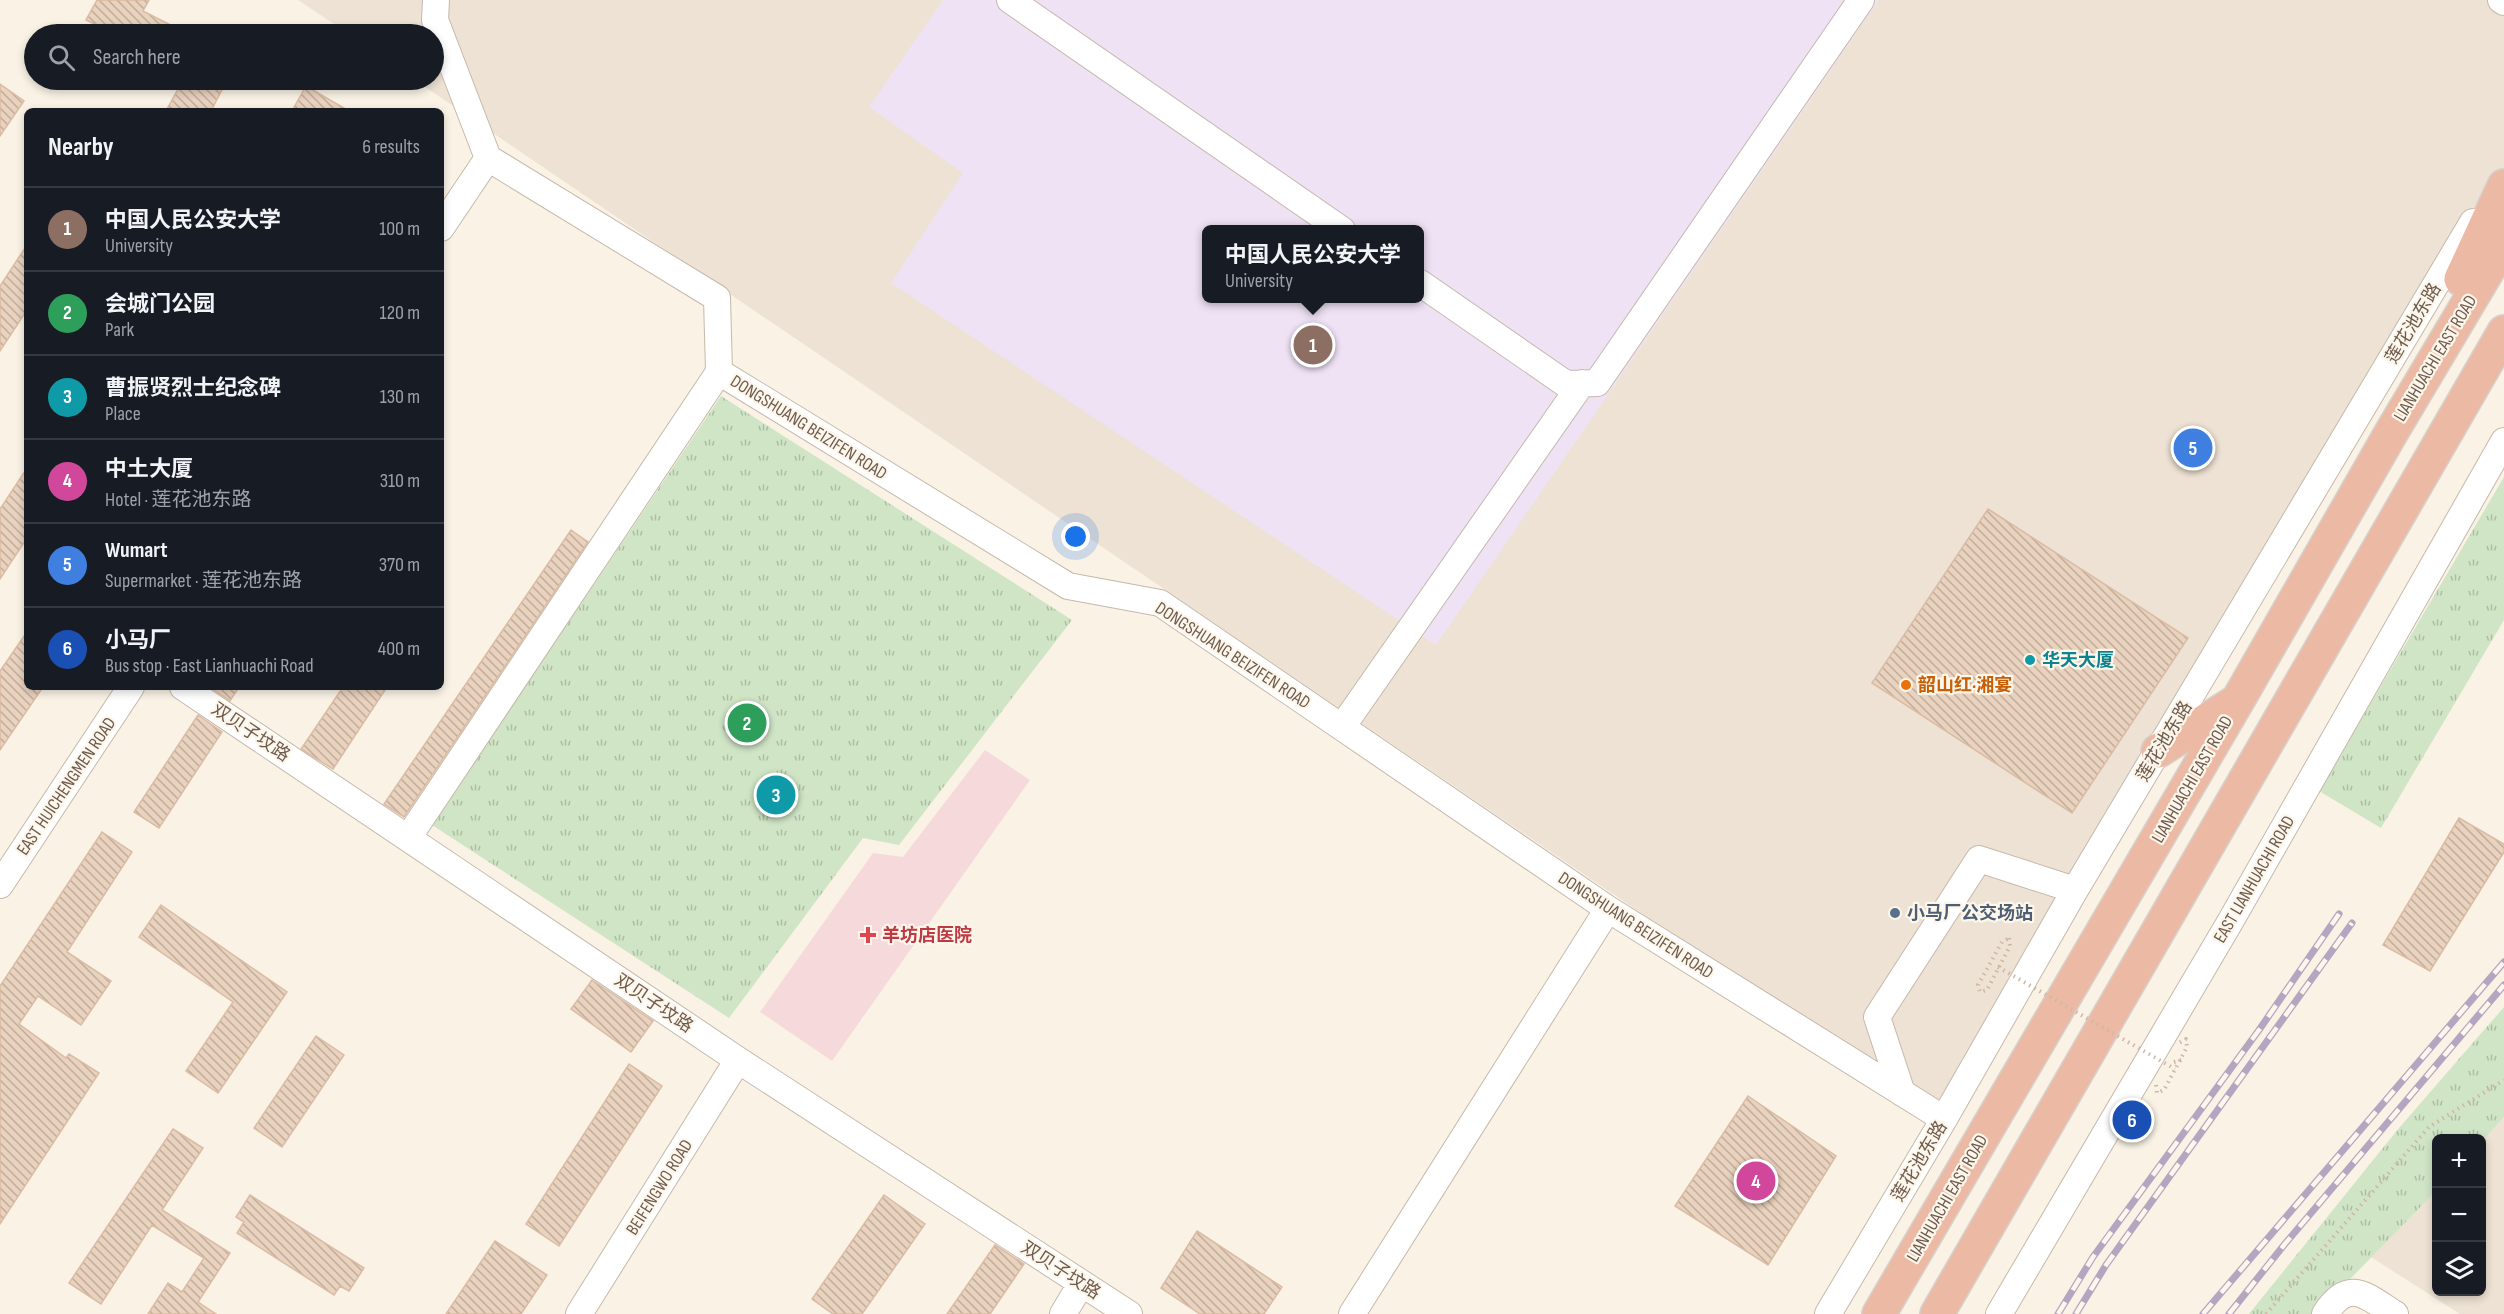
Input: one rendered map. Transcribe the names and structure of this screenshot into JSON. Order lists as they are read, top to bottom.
{
  "streets": {
    "highway": ["LIANHUACHI EAST ROAD"],
    "street": [
      "莲花池东路",
      "DONGSHUANG BEIZIFEN ROAD",
      "双贝子坟路",
      "EAST HUICHENGMEN ROAD",
      "EAST LIANHUACHI ROAD",
      "BEIFENGWO ROAD"
    ]
  },
  "crossings": [
    ["莲花池东路", "DONGSHUANG BEIZIFEN ROAD"],
    ["双贝子坟路", "BEIFENGWO ROAD"]
  ],
  "places": {
    "other": ["华天大厦", "韶山红·湘宴", "小马厂公交场站"],
    "health": ["羊坊店医院"]
  },
  "page": {
    "search": "Search here",
    "heading": ["Nearby", "6 results"],
    "list": [
      {
        "mark": "1",
        "name": "中国人民公安大学",
        "note": "University",
        "value": "100 m"
      },
      {
        "mark": "2",
        "name": "会城门公园",
        "note": "Park",
        "value": "120 m"
      },
      {
        "mark": "3",
        "name": "曹振贤烈士纪念碑",
        "note": "Place",
        "value": "130 m"
      },
      {
        "mark": "4",
        "name": "中土大厦",
        "note": "Hotel · 莲花池东路",
        "value": "310 m"
      },
      {
        "mark": "5",
        "name": "Wumart",
        "note": "Supermarket · 莲花池东路",
        "value": "370 m"
      },
      {
        "mark": "6",
        "name": "小马厂",
        "note": "Bus stop · East Lianhuachi Road",
        "value": "400 m"
      }
    ],
    "popup": ["中国人民公安大学", "University"],
    "pins": [
      "1",
      "5",
      "2",
      "3",
      "6",
      "4"
    ],
    "map_buttons": ["+", "−"]
  }
}
